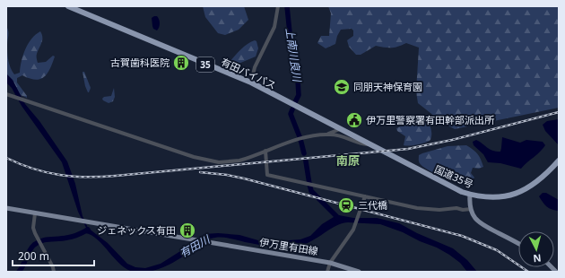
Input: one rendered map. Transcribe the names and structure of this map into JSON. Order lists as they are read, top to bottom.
{
  "streets": {
    "highway": ["35", "有田バイパス", "国道35号"],
    "main road": ["伊万里有田線"]
  },
  "crossings": [
    ["有田バイパス", "国道35号"]
  ],
  "districts": ["南原"],
  "water": ["上南川良川", "有田川"],
  "places": {
    "building": ["古賀歯科医院", "ジェネックス有田"],
    "school or university": ["同朋天神保育園"],
    "public building": ["伊万里警察署有田幹部派出所"],
    "station": ["三代橋"]
  },
  "scale_bar": "200 m",
  "north": "bottom"
}
